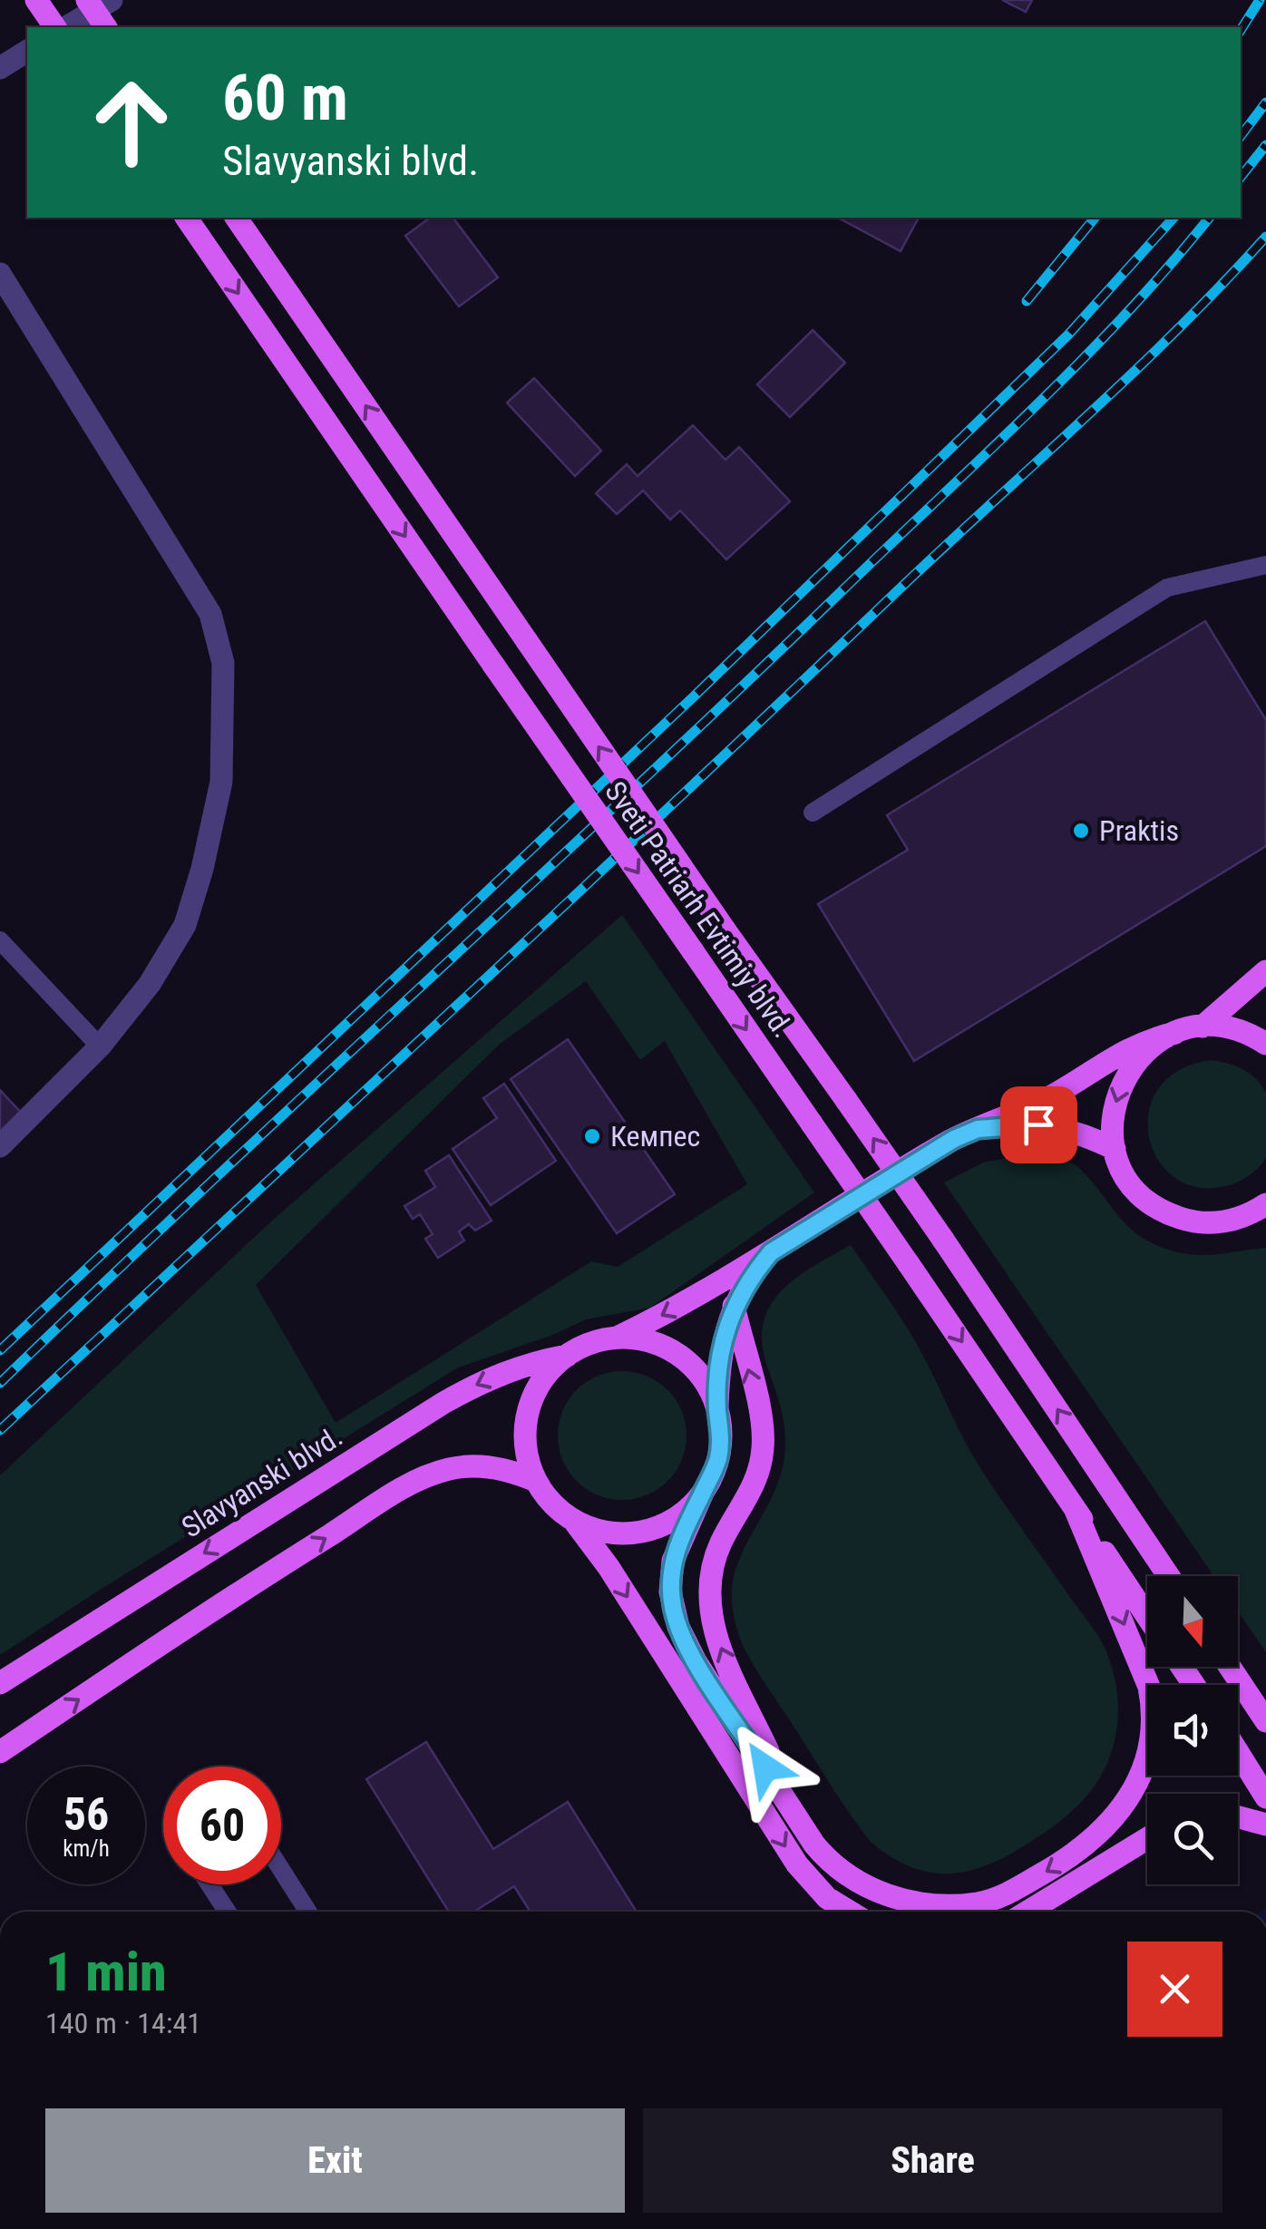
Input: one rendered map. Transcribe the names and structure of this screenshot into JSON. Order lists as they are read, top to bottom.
{
  "streets": {
    "main road": ["Sveti Patriarh Evtimiy blvd.", "Slavyanski blvd."]
  },
  "places": ["Praktis", "Кемпес"],
  "north": "bottom",
  "page": {
    "turn": ["60 m", "Slavyanski blvd."],
    "speed": "56 km/h",
    "limit": "60",
    "heading": ["1 min", "140 m · 14:41"],
    "buttons": ["Exit", "Share"]
  }
}
